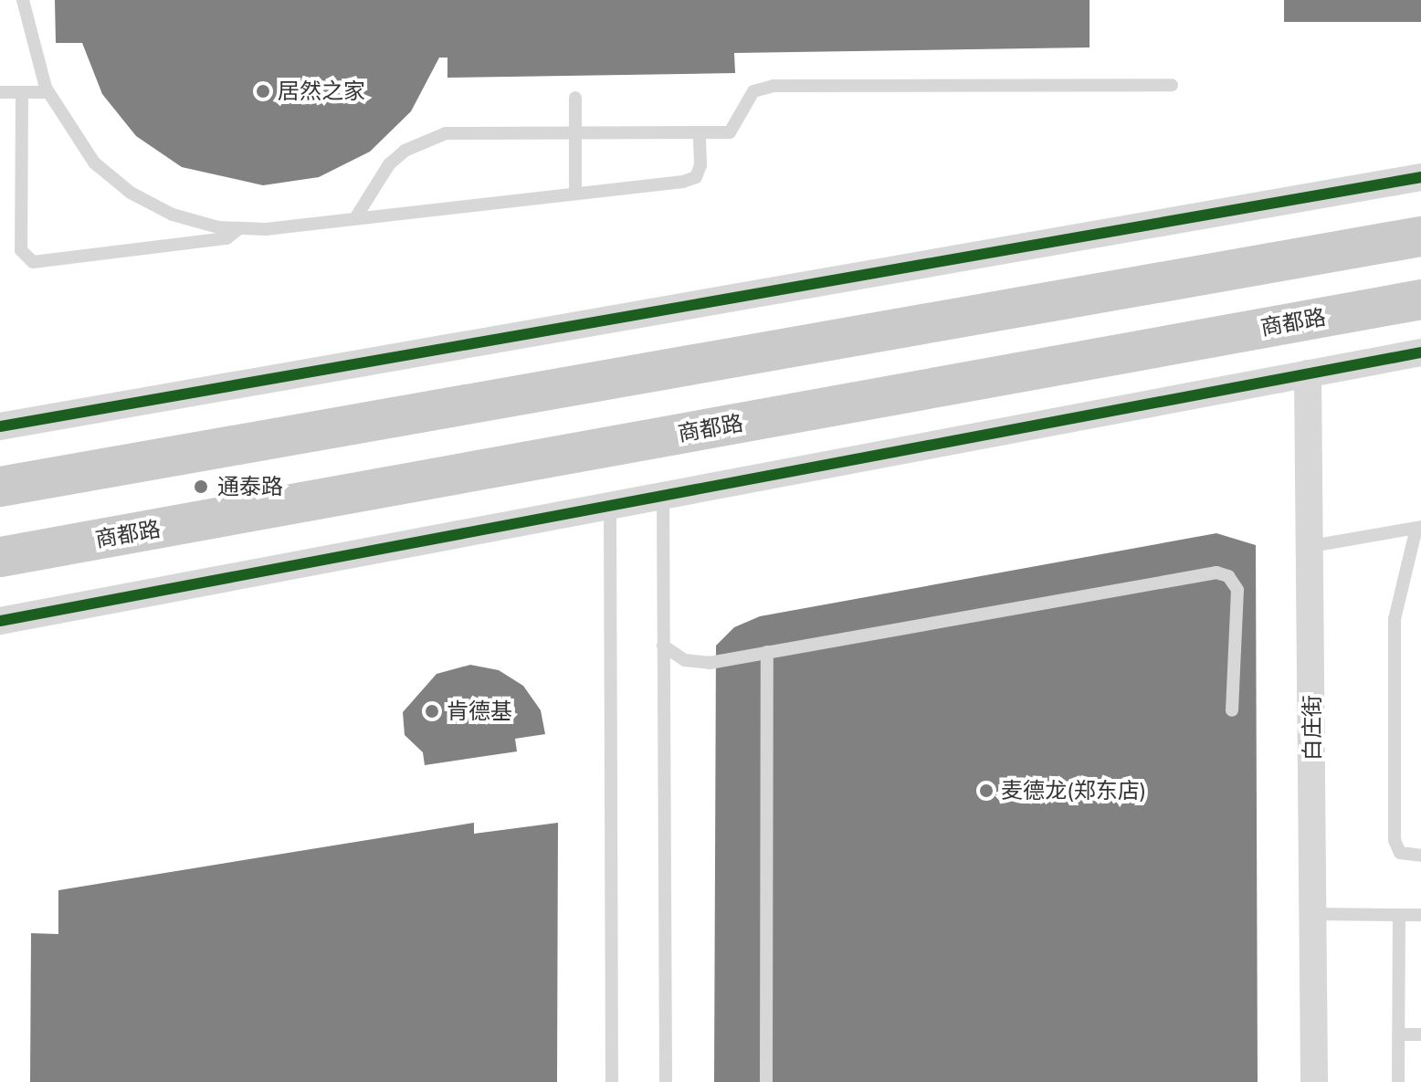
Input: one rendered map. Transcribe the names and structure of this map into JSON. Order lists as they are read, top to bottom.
{
  "streets": {
    "main road": ["商都路"],
    "street": ["白庄街"]
  },
  "places": [
    "居然之家",
    "通泰路",
    "肯德基",
    "麦德龙(郑东店)"
  ]
}
